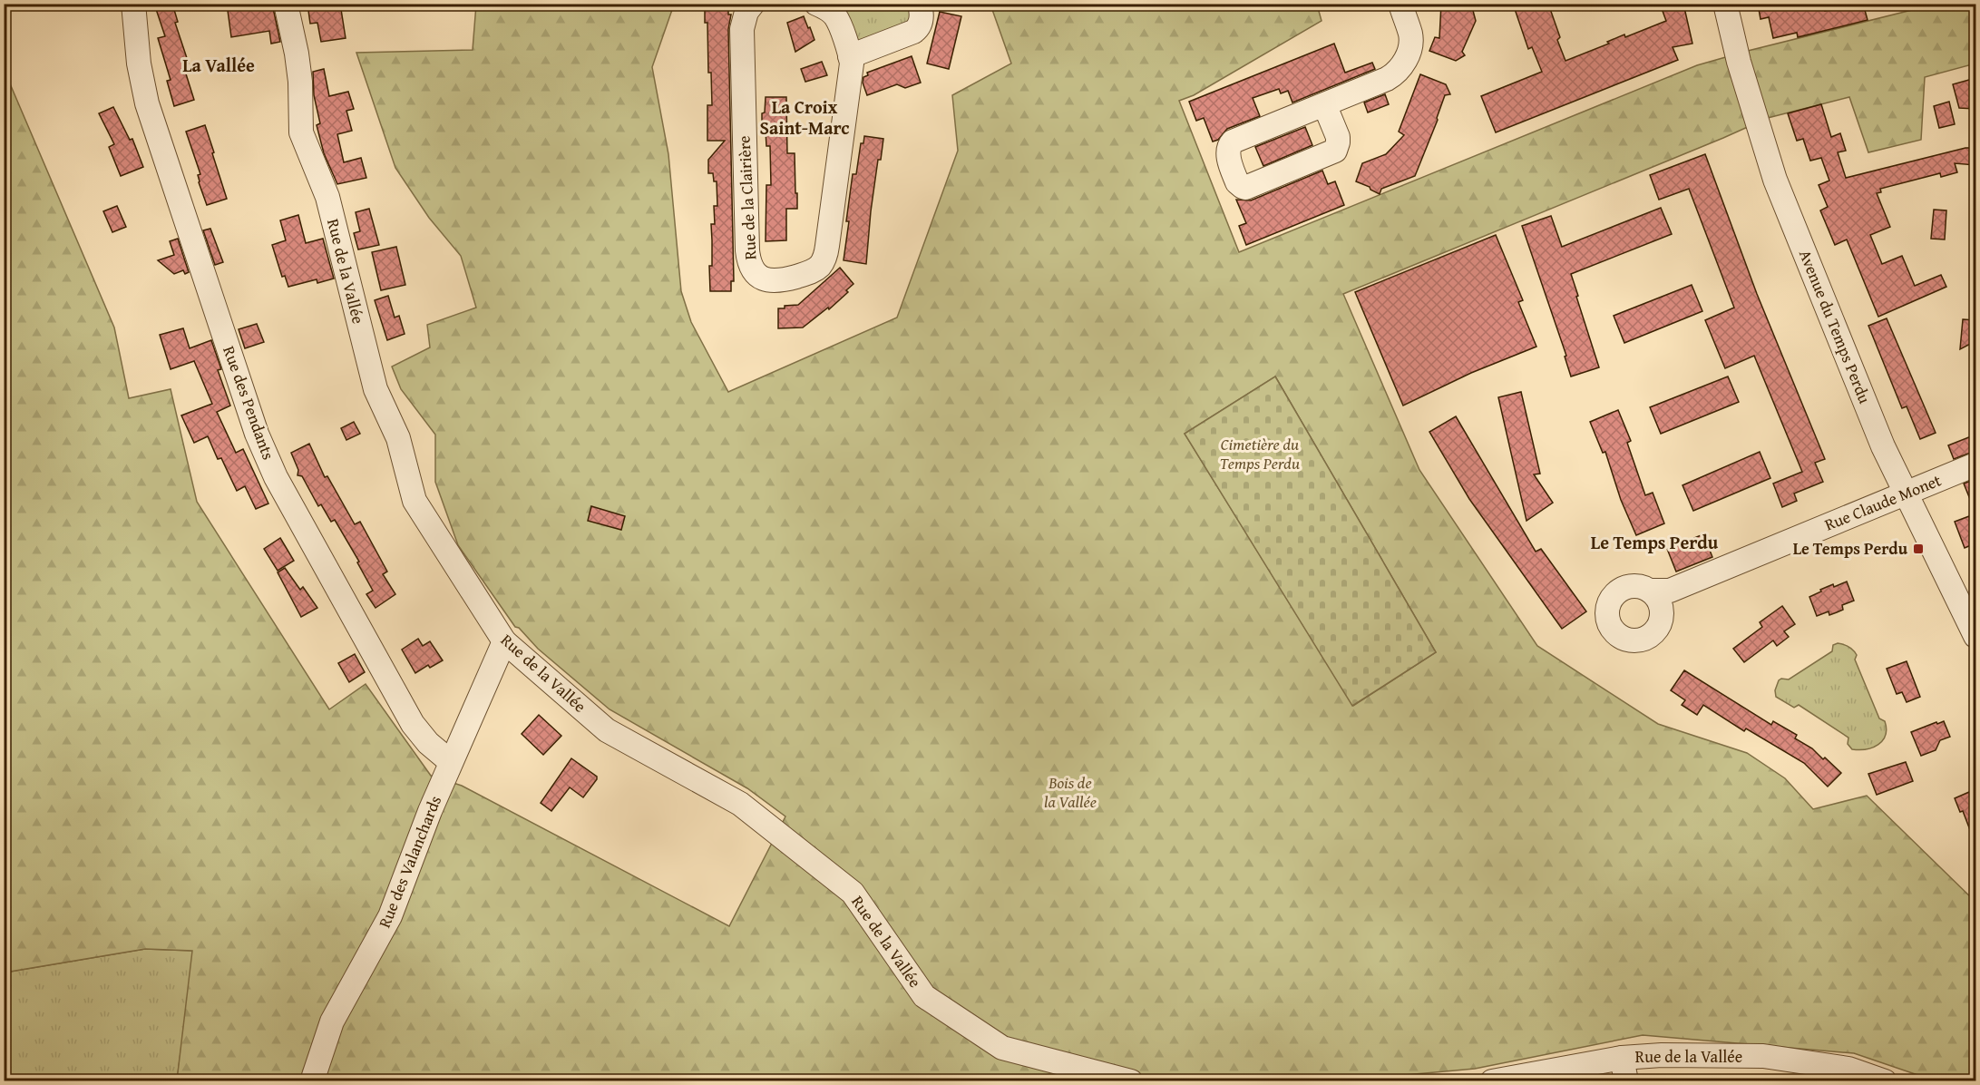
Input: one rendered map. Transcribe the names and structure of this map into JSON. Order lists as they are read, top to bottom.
{
  "streets": {
    "street": [
      "Rue de la Clairière",
      "Rue de la Vallée",
      "Avenue du Temps Perdu",
      "Rue des Pendants",
      "Rue Claude Monet",
      "Rue des Valanchards"
    ]
  },
  "crossings": [
    ["Rue de la Vallée", "Rue des Valanchards"],
    ["Avenue du Temps Perdu", "Rue Claude Monet"],
    ["Rue des Pendants", "Rue des Valanchards"]
  ],
  "districts": ["La Vallée", "La Croix Saint-Marc", "Le Temps Perdu"],
  "parks": ["Cimetière du Temps Perdu", "Bois de la Vallée"],
  "places": {
    "transit": ["Le Temps Perdu"]
  }
}
